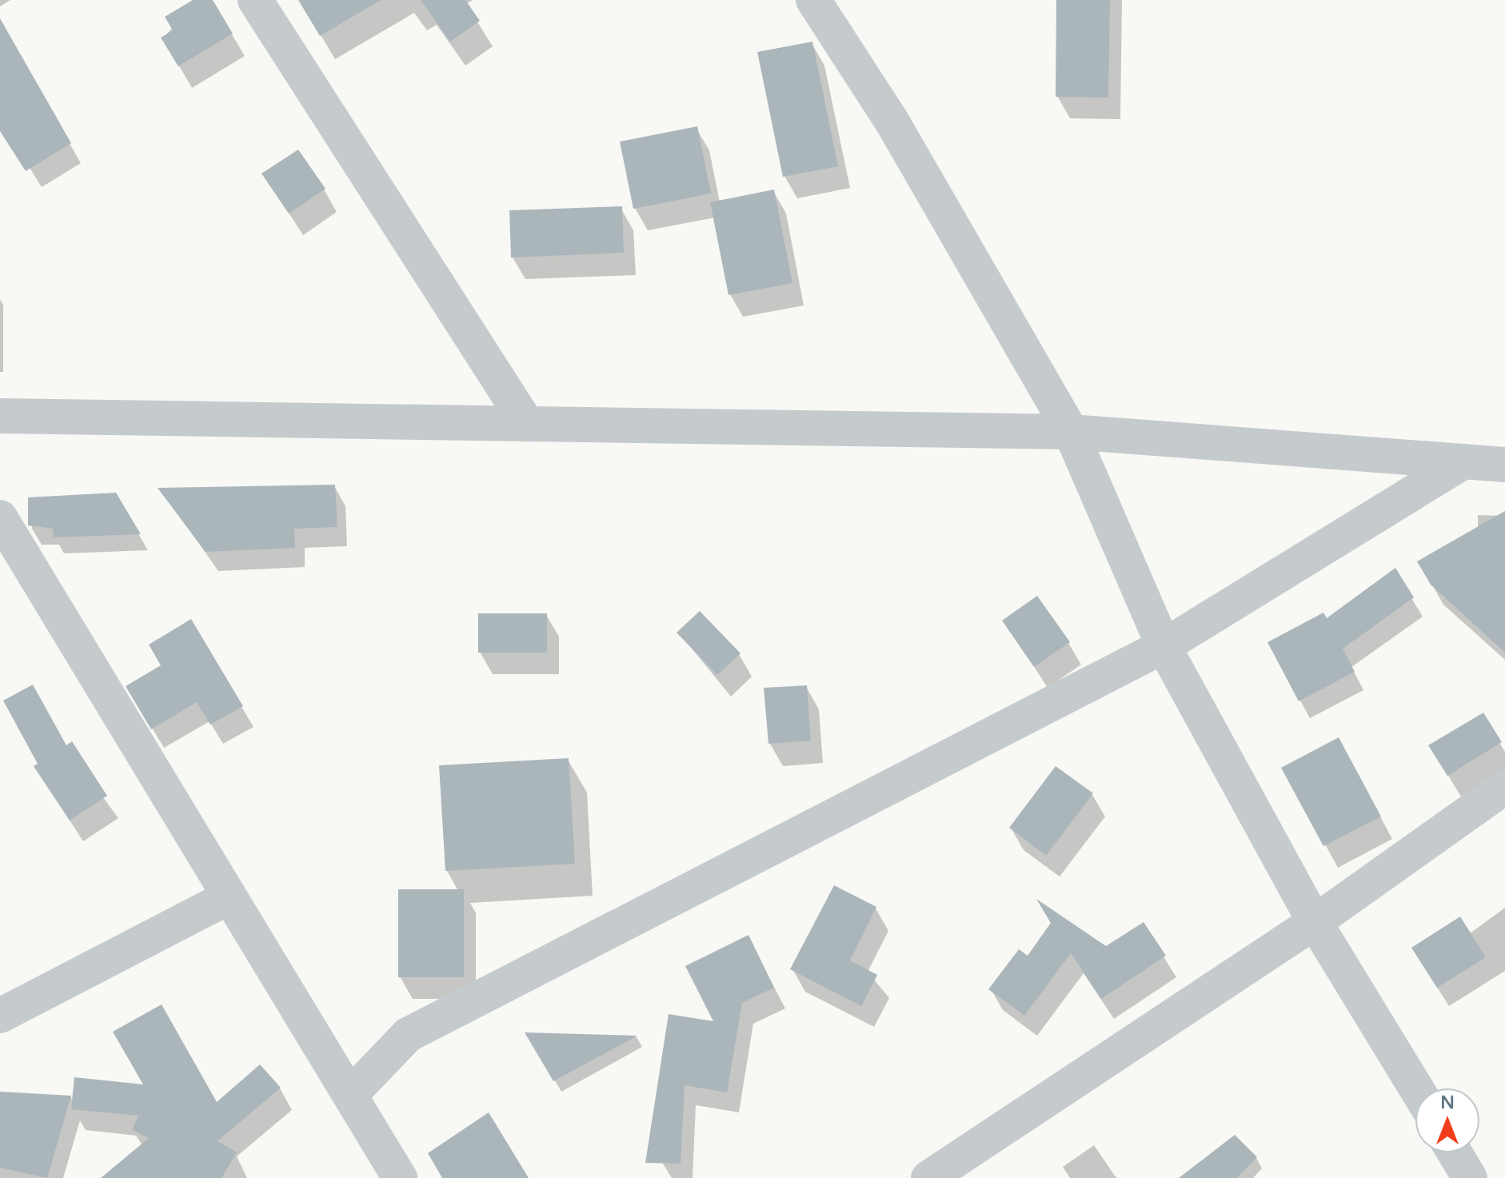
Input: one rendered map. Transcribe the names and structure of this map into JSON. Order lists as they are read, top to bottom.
{
  "north": "top"
}
